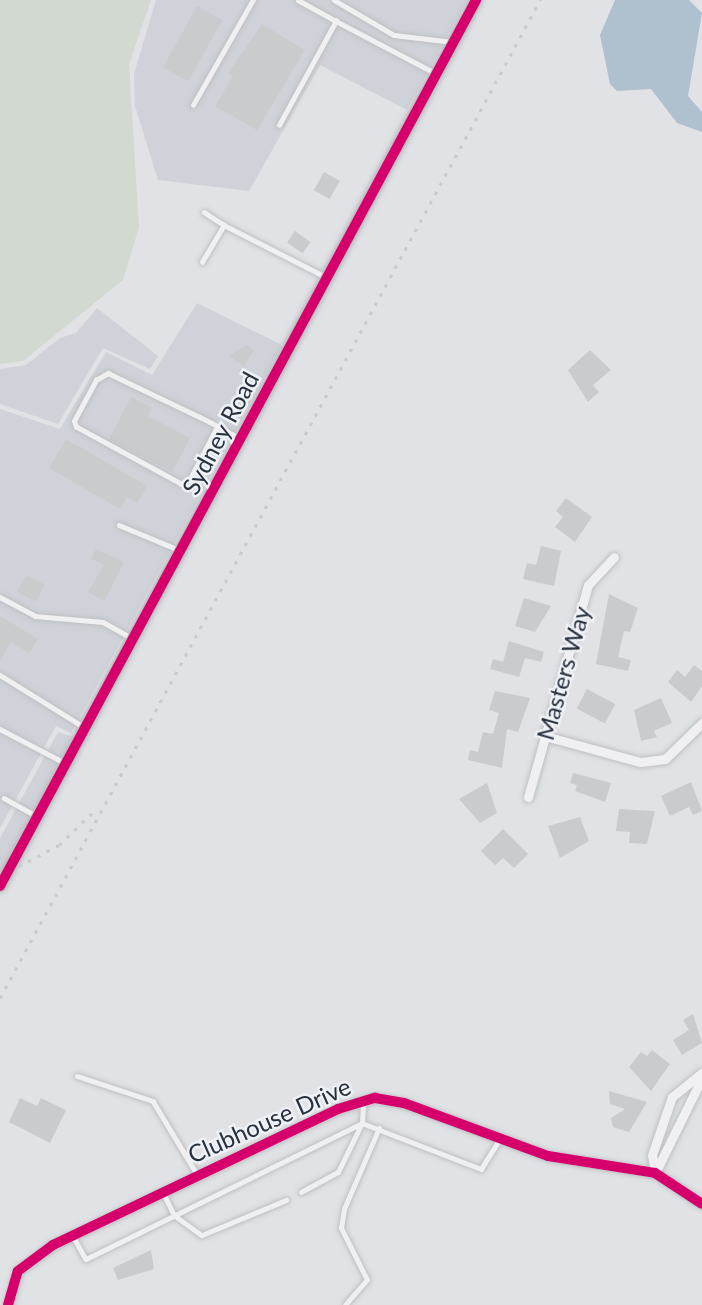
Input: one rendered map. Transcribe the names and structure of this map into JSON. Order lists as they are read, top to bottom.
{
  "streets": {
    "street": ["Sydney Road", "Masters Way", "Clubhouse Drive"]
  }
}
